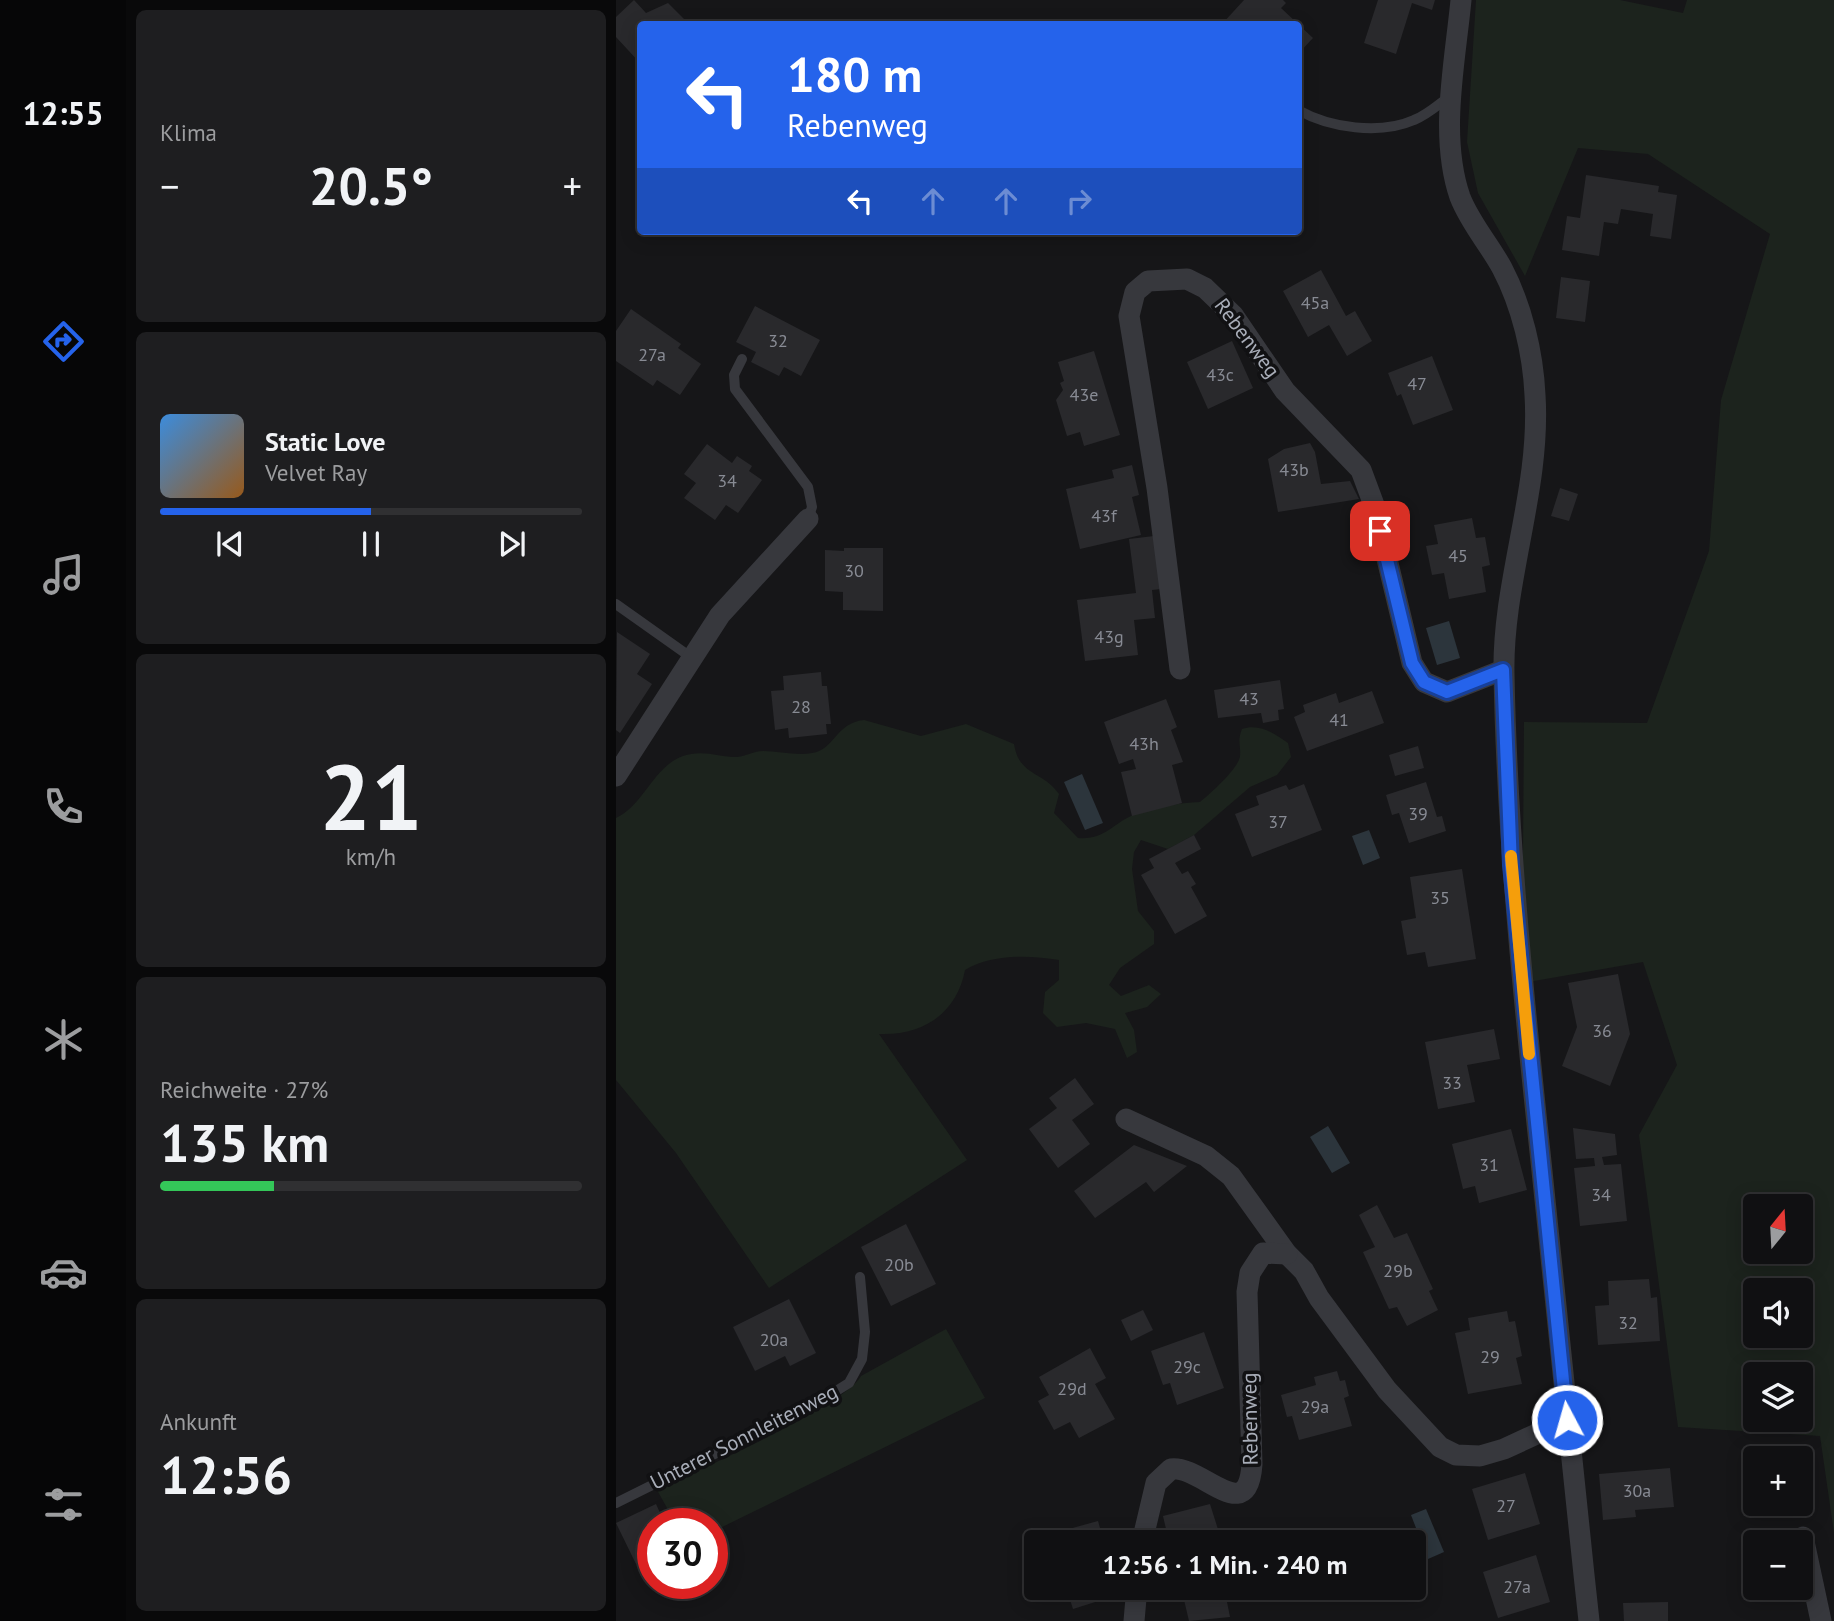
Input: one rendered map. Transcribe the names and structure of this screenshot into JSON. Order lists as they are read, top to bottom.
{
  "streets": {
    "street": ["Rebenweg"],
    "lane": ["Unterer Sonnleitenweg"]
  },
  "house_numbers": [
    "45a",
    "32",
    "27a",
    "43c",
    "47",
    "43e",
    "43b",
    "34",
    "43f",
    "45",
    "30",
    "43g",
    "43",
    "28",
    "41",
    "43h",
    "39",
    "37",
    "35",
    "36",
    "33",
    "31",
    "34",
    "20b",
    "29b",
    "32",
    "20a",
    "29",
    "29c",
    "29d",
    "29a",
    "30a",
    "27",
    "27a"
  ],
  "north": "top",
  "page": {
    "tabs": "12:55",
    "tile": [
      "Klima",
      ["21", "km/h"],
      ["Reichweite · 27%", "135 km"],
      ["Ankunft", "12:56"]
    ],
    "turn": ["180 m", "Rebenweg"],
    "heat": ["−", "20.5°", "+"],
    "song": ["Static Love", "Velvet Ray"],
    "map_buttons": ["+", "−"],
    "limit": "30",
    "trip": "12:56 · 1 Min. · 240 m"
  }
}
